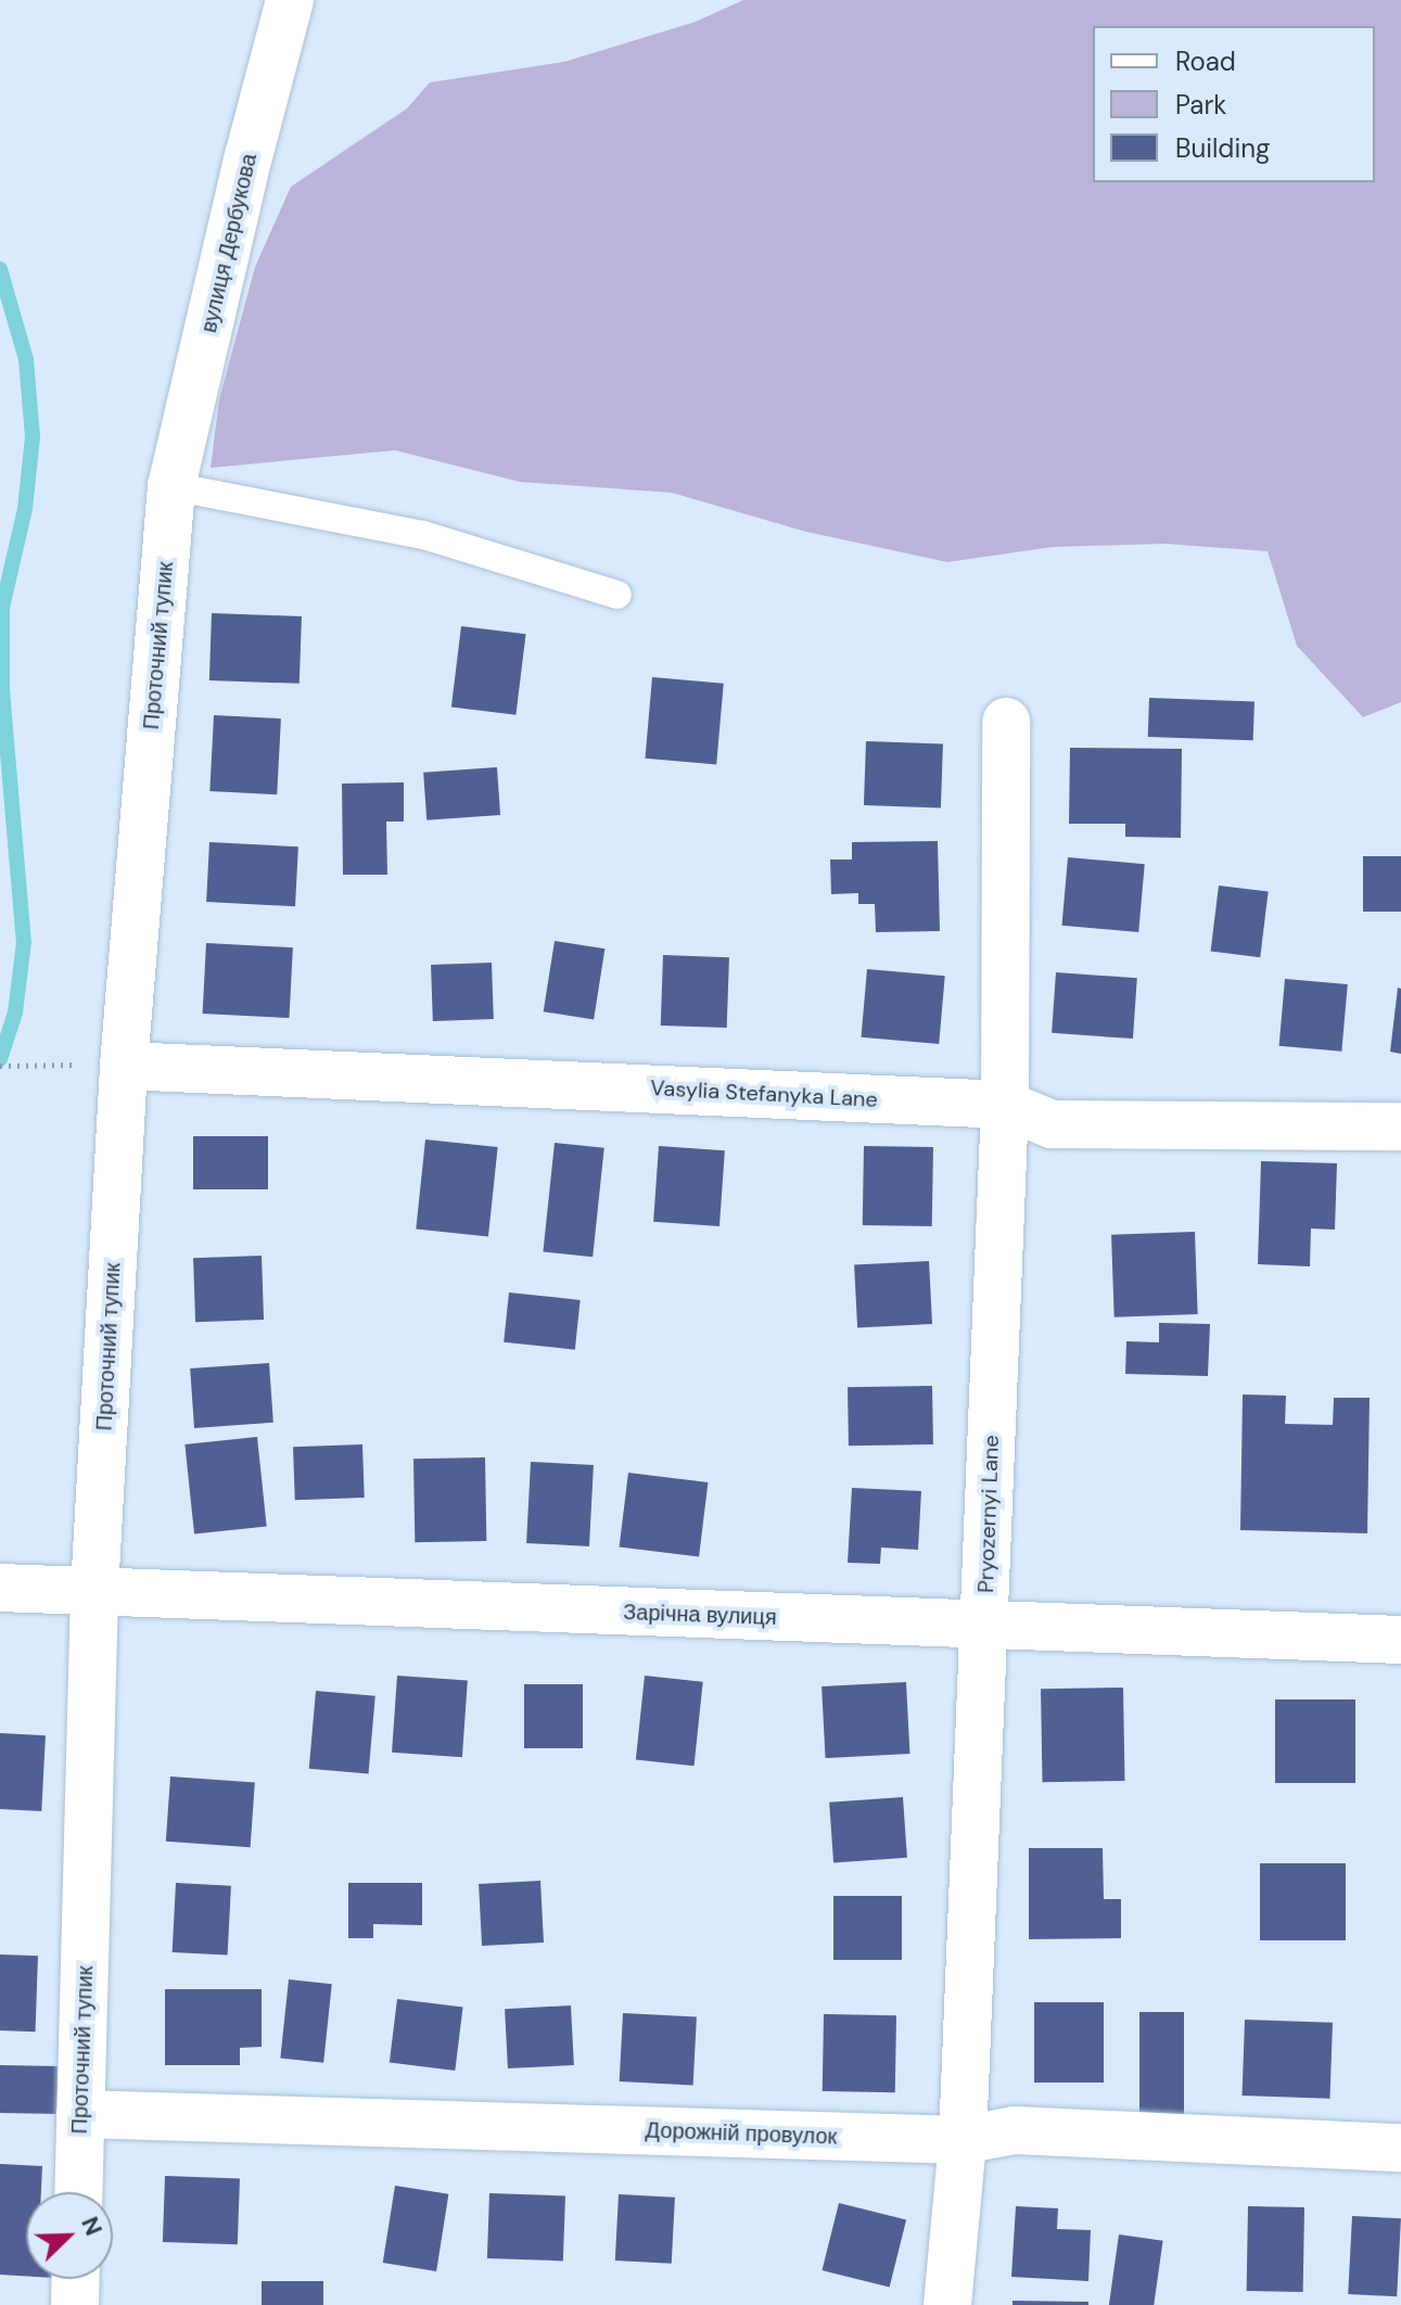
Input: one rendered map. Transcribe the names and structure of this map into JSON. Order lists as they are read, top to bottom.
{
  "streets": {
    "street": [
      "вулиця Дербукова",
      "Проточний тупик",
      "Vasylia Stefanyka Lane",
      "Pryozernyi Lane",
      "Зарічна вулиця",
      "Дорожній провулок"
    ]
  },
  "crossings": [
    ["вулиця Дербукова", "Проточний тупик"],
    ["Проточний тупик", "Vasylia Stefanyka Lane"],
    ["Проточний тупик", "Зарічна вулиця"],
    ["Проточний тупик", "Дорожній провулок"],
    ["Vasylia Stefanyka Lane", "Pryozernyi Lane"],
    ["Pryozernyi Lane", "Зарічна вулиця"],
    ["Pryozernyi Lane", "Дорожній провулок"]
  ],
  "legend": ["Road", "Park", "Building"],
  "north": "top right"
}
